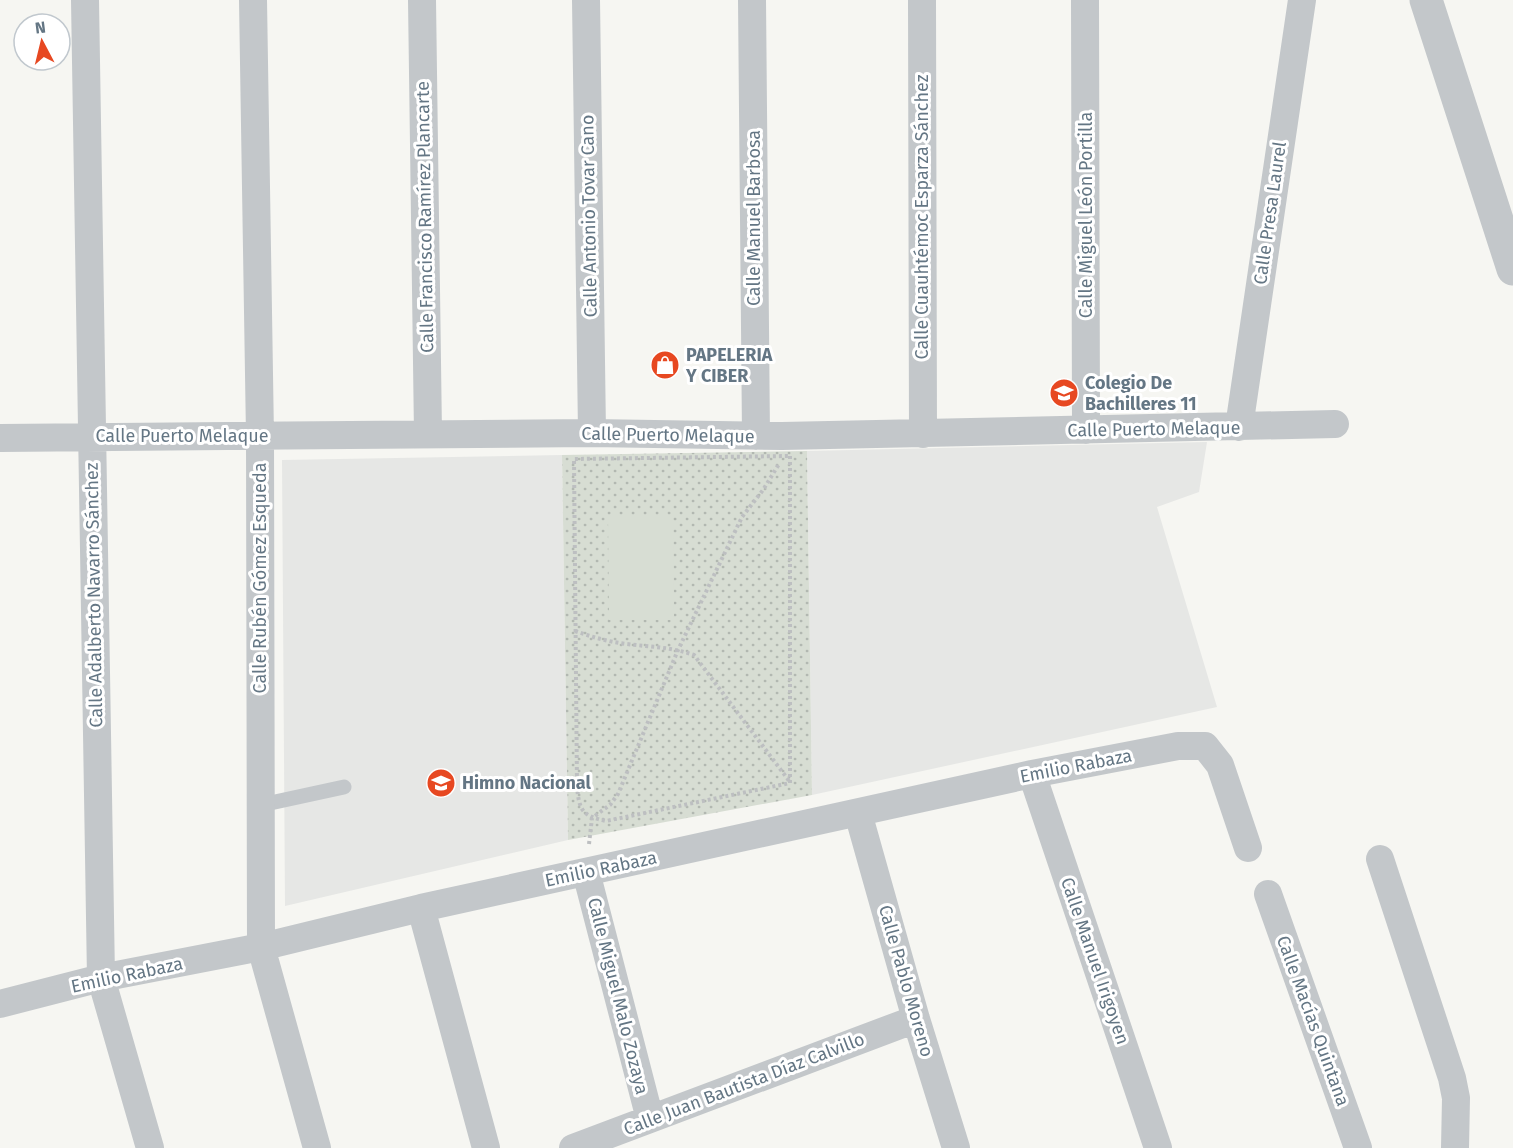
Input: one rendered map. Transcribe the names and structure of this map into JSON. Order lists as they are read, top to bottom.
{
  "streets": {
    "street": [
      "Calle Presa Laurel",
      "Calle Miguel León Portilla",
      "Calle Antonio Tovar Cano",
      "Calle Francisco Ramírez Plancarte",
      "Calle Cuauhtémoc Esparza Sánchez",
      "Calle Manuel Barbosa",
      "Calle Puerto Melaque",
      "Calle Rubén Gómez Esqueda",
      "Calle Adalberto Navarro Sánchez",
      "Emilio Rabaza",
      "Calle Manuel Irigoyen",
      "Calle Pablo Moreno",
      "Calle Miguel Malo Zozaya",
      "Calle Macías Quintana",
      "Calle Juan Bautista Díaz Calvillo"
    ]
  },
  "crossings": [
    ["Calle Presa Laurel", "Calle Puerto Melaque"],
    ["Calle Miguel León Portilla", "Calle Puerto Melaque"],
    ["Calle Antonio Tovar Cano", "Calle Puerto Melaque"],
    ["Calle Francisco Ramírez Plancarte", "Calle Puerto Melaque"],
    ["Calle Cuauhtémoc Esparza Sánchez", "Calle Puerto Melaque"],
    ["Calle Manuel Barbosa", "Calle Puerto Melaque"],
    ["Calle Puerto Melaque", "Calle Rubén Gómez Esqueda"],
    ["Calle Puerto Melaque", "Calle Adalberto Navarro Sánchez"],
    ["Calle Rubén Gómez Esqueda", "Emilio Rabaza"],
    ["Calle Adalberto Navarro Sánchez", "Emilio Rabaza"],
    ["Emilio Rabaza", "Calle Manuel Irigoyen"],
    ["Emilio Rabaza", "Calle Pablo Moreno"],
    ["Emilio Rabaza", "Calle Miguel Malo Zozaya"],
    ["Calle Pablo Moreno", "Calle Juan Bautista Díaz Calvillo"],
    ["Calle Miguel Malo Zozaya", "Calle Juan Bautista Díaz Calvillo"]
  ],
  "places": {
    "shop": ["PAPELERIA Y CIBER"],
    "school or university": ["Colegio De Bachilleres 11", "Himno Nacional"]
  },
  "north": "top"
}
